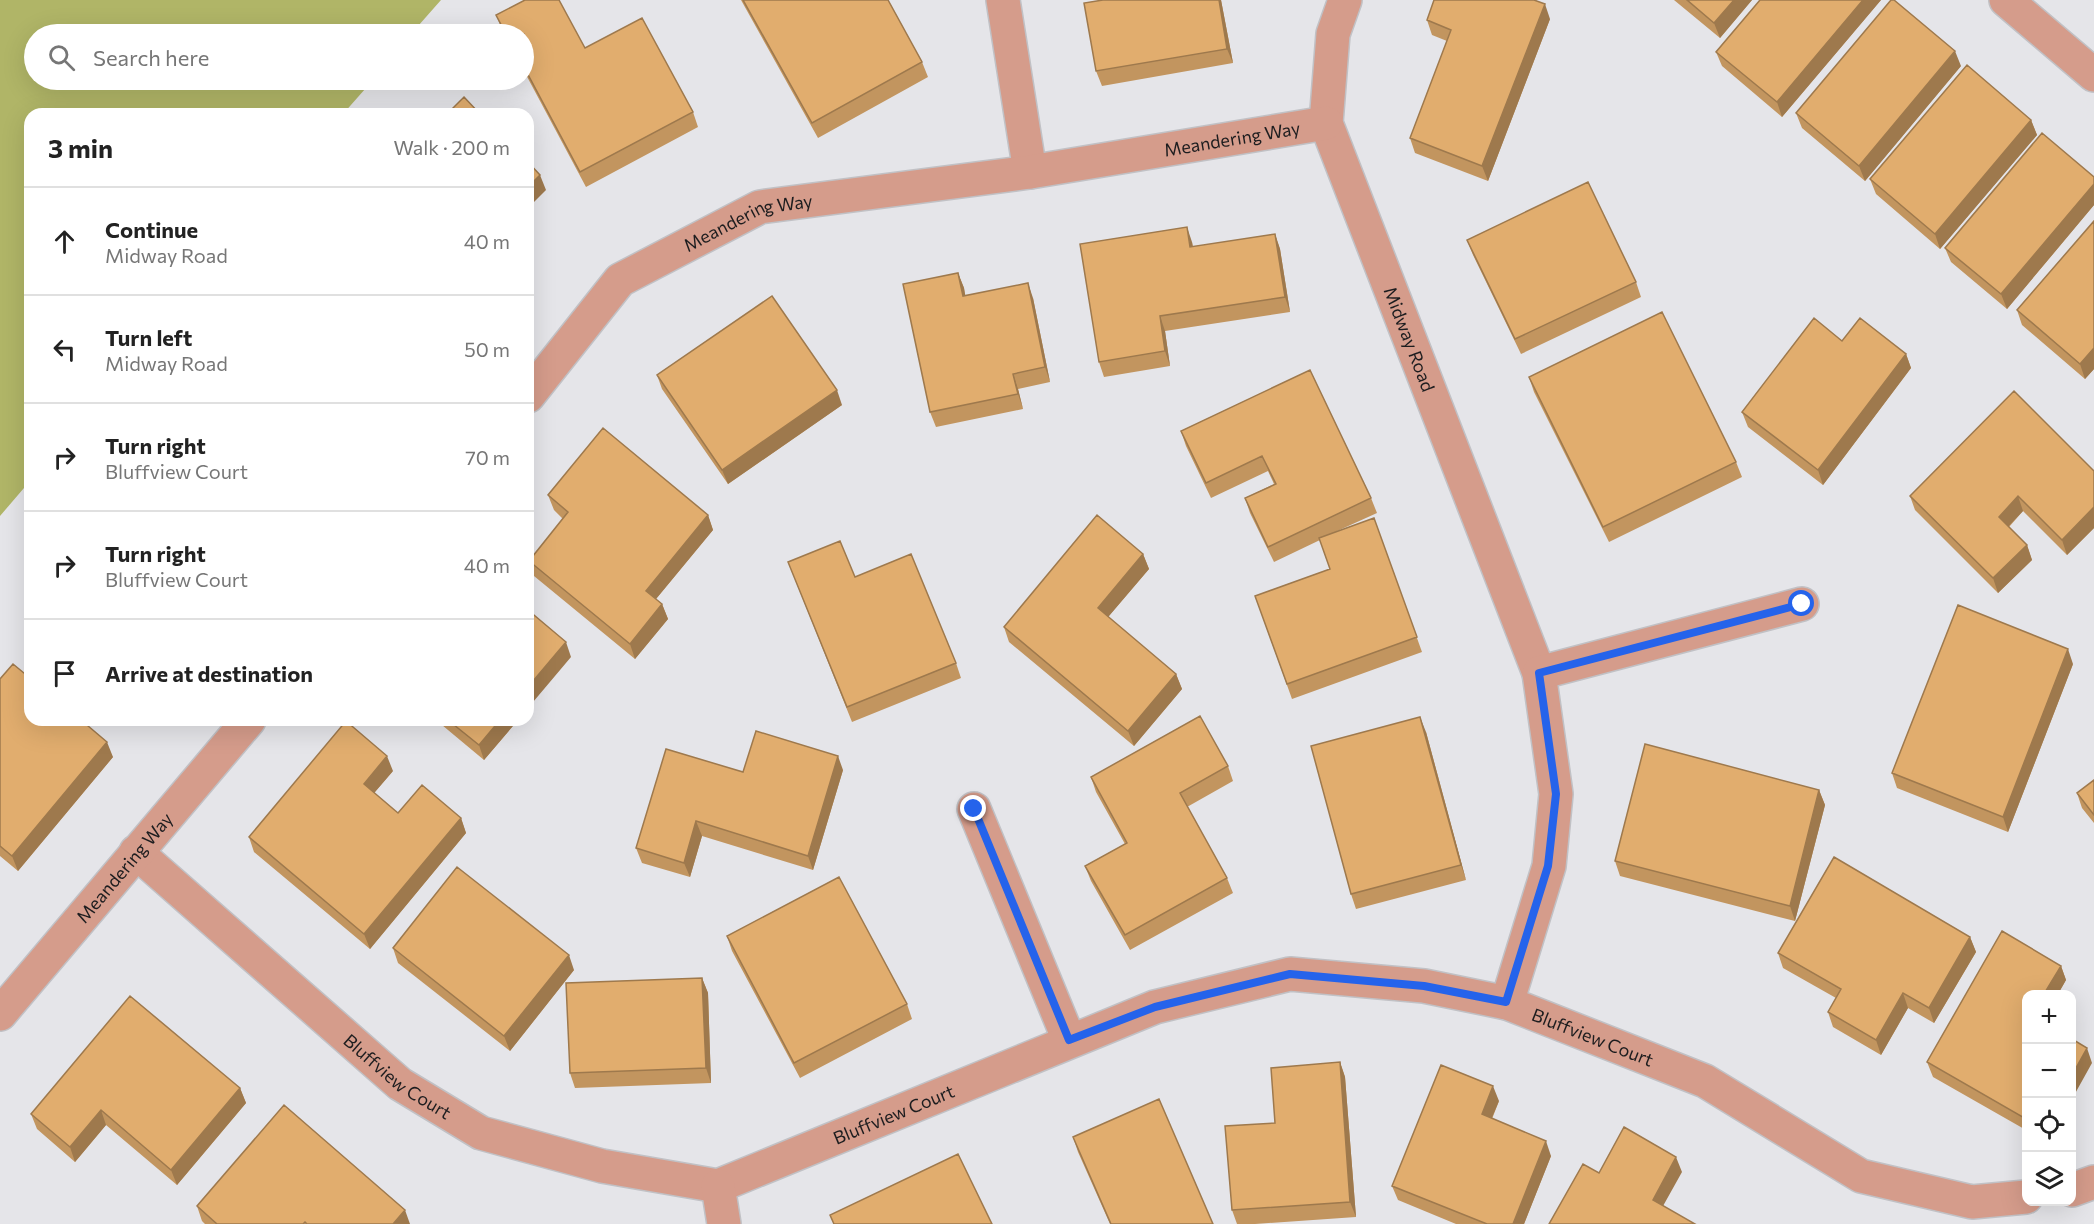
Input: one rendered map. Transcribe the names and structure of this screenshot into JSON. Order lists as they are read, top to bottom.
{
  "streets": {
    "street": ["Meandering Way", "Midway Road", "Bluffview Court"]
  },
  "crossings": [
    ["Meandering Way", "Midway Road"],
    ["Meandering Way", "Bluffview Court"],
    ["Midway Road", "Bluffview Court"]
  ],
  "page": {
    "search": "Search here",
    "heading": ["3 min", "Walk · 200 m"],
    "list": [
      ["Continue", "Midway Road", "40 m"],
      ["Turn left", "Midway Road", "50 m"],
      ["Turn right", "Bluffview Court", "70 m"],
      ["Turn right", "Bluffview Court", "40 m"],
      "Arrive at destination"
    ],
    "map_buttons": ["+", "−"]
  }
}
